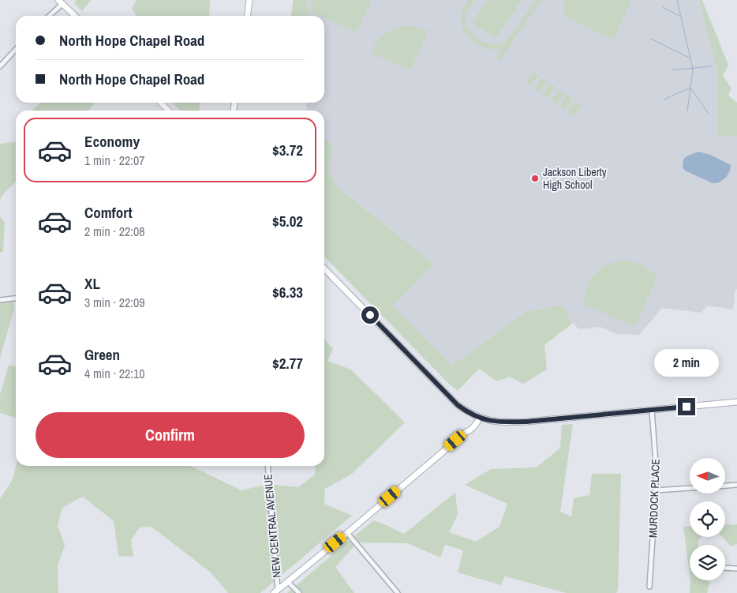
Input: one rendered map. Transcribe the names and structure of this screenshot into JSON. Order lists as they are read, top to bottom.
{
  "streets": {
    "street": ["MURDOCK PLACE", "NEW CENTRAL AVENUE"]
  },
  "places": ["Jackson Liberty High School"],
  "north": "left",
  "page": {
    "banner": ["North Hope Chapel Road", "North Hope Chapel Road"],
    "list": [
      {
        "name": "Economy",
        "note": "1 min · 22:07",
        "value": "$3.72"
      },
      {
        "name": "Comfort",
        "note": "2 min · 22:08",
        "value": "$5.02"
      },
      {
        "name": "XL",
        "note": "3 min · 22:09",
        "value": "$6.33"
      },
      {
        "name": "Green",
        "note": "4 min · 22:10",
        "value": "$2.77"
      }
    ],
    "bubble": "2 min",
    "buttons": "Confirm"
  }
}
